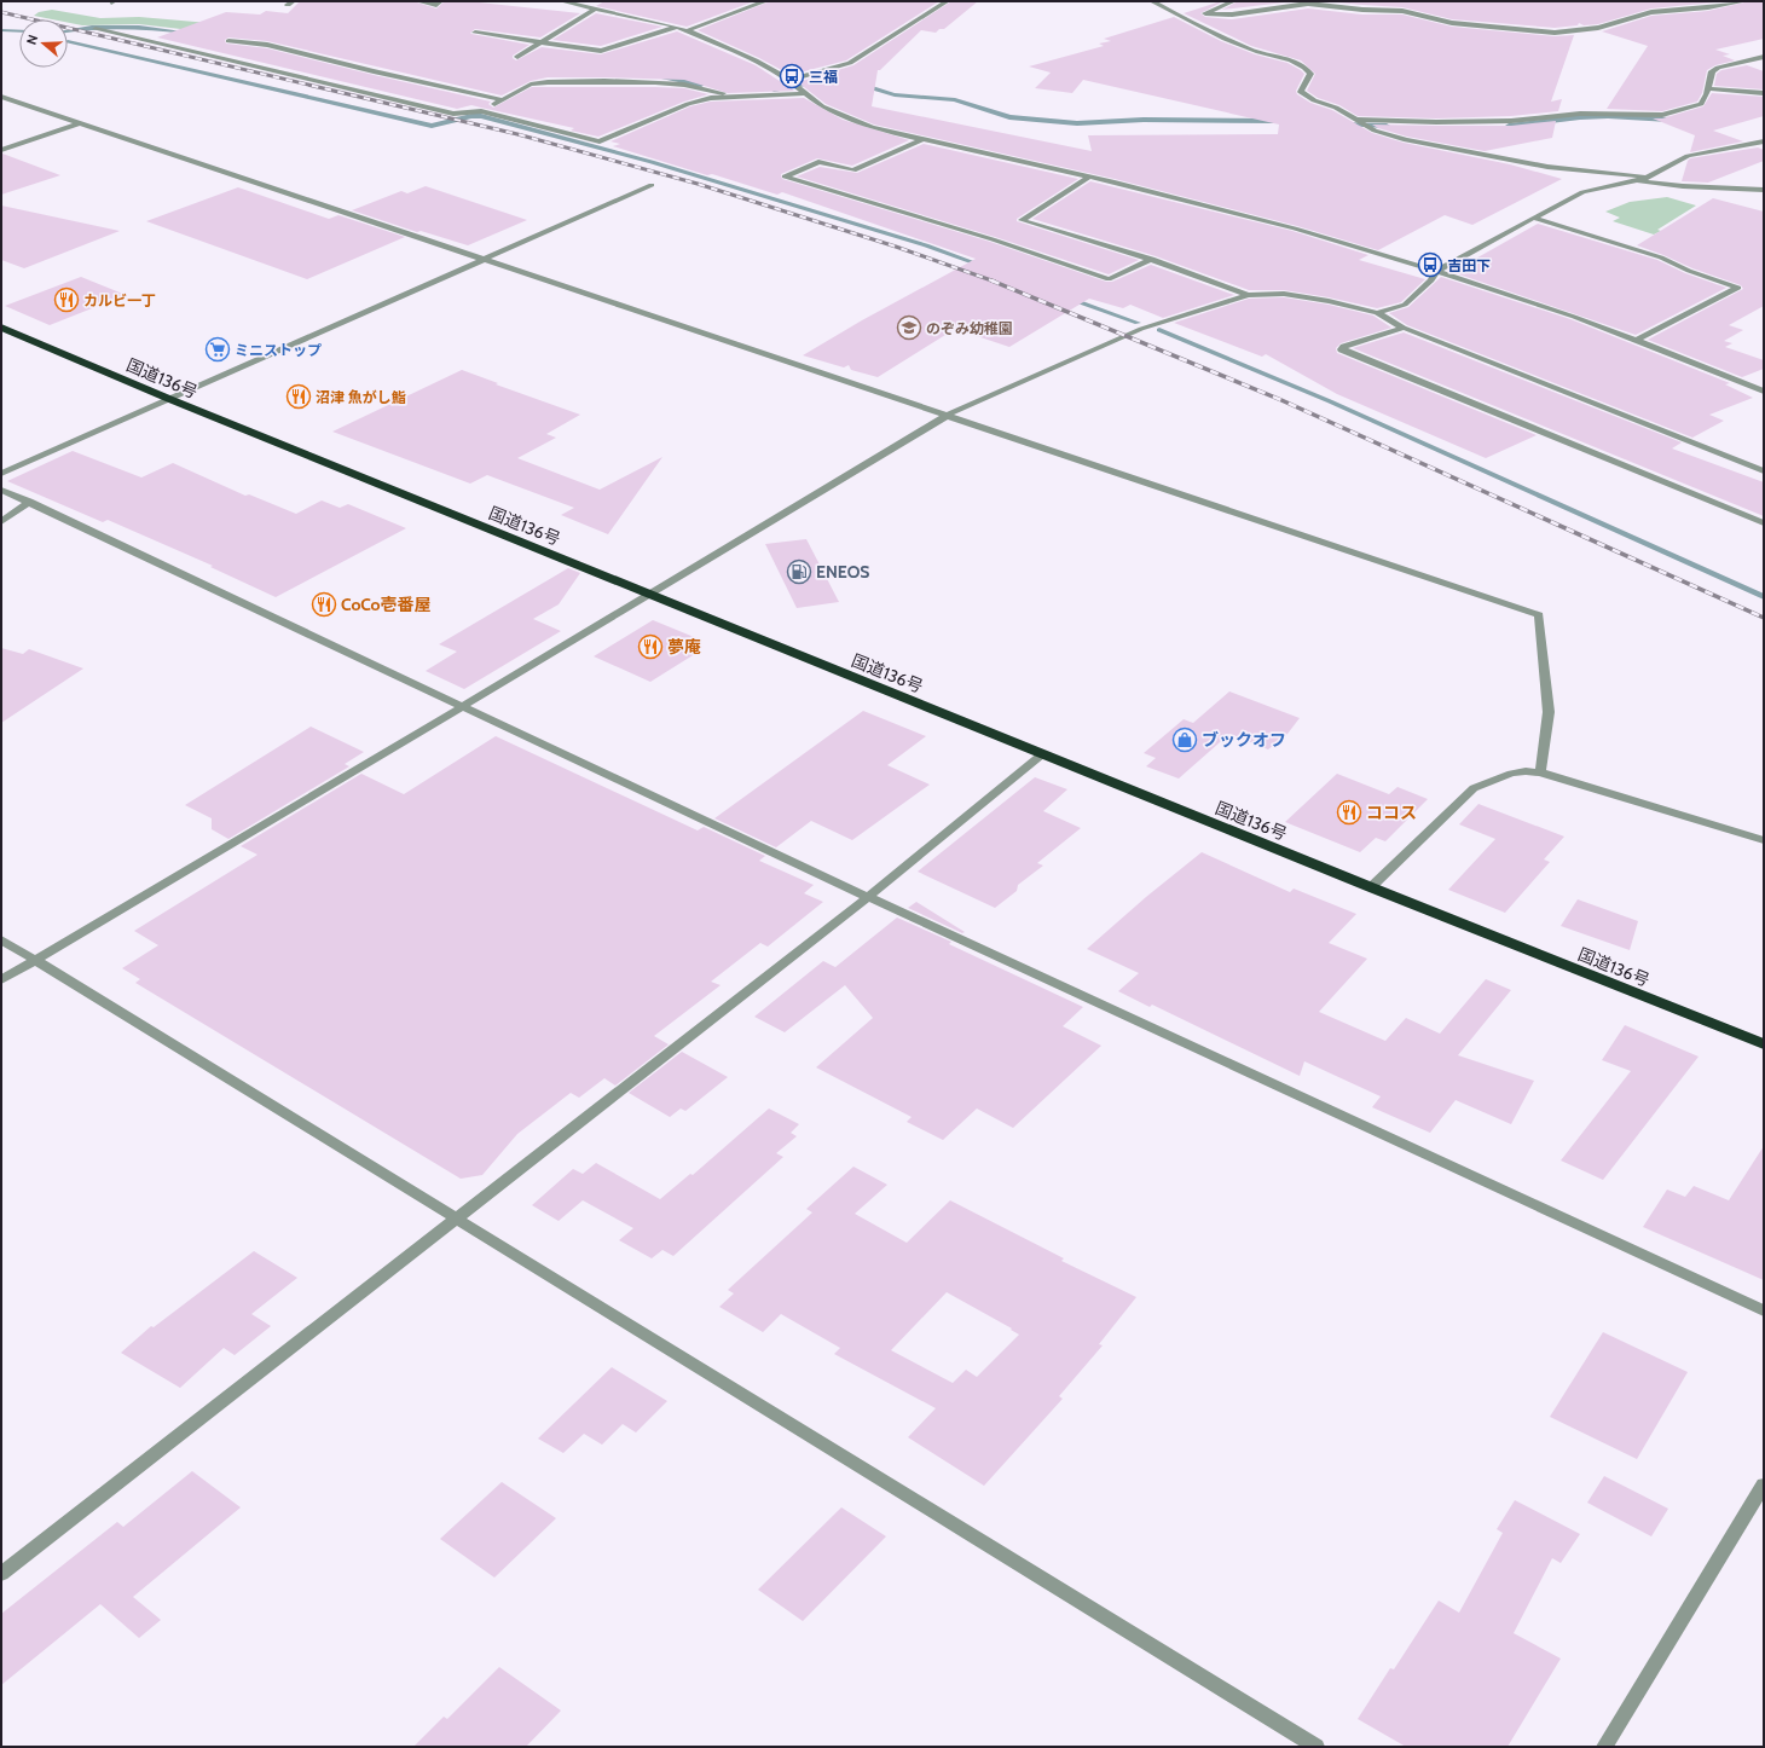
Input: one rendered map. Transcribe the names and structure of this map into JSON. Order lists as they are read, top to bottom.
{
  "streets": {
    "highway": ["国道136号"]
  },
  "places": {
    "bus stop": ["三福", "吉田下"],
    "restaurant": [
      "カルビ一丁",
      "沼津 魚がし鮨",
      "CoCo壱番屋",
      "夢庵",
      "ココス"
    ],
    "school or university": ["のぞみ幼稚園"],
    "supermarket": ["ミニストップ"],
    "fuel station": ["ENEOS"],
    "shop": ["ブックオフ"]
  },
  "north": "left"
}
